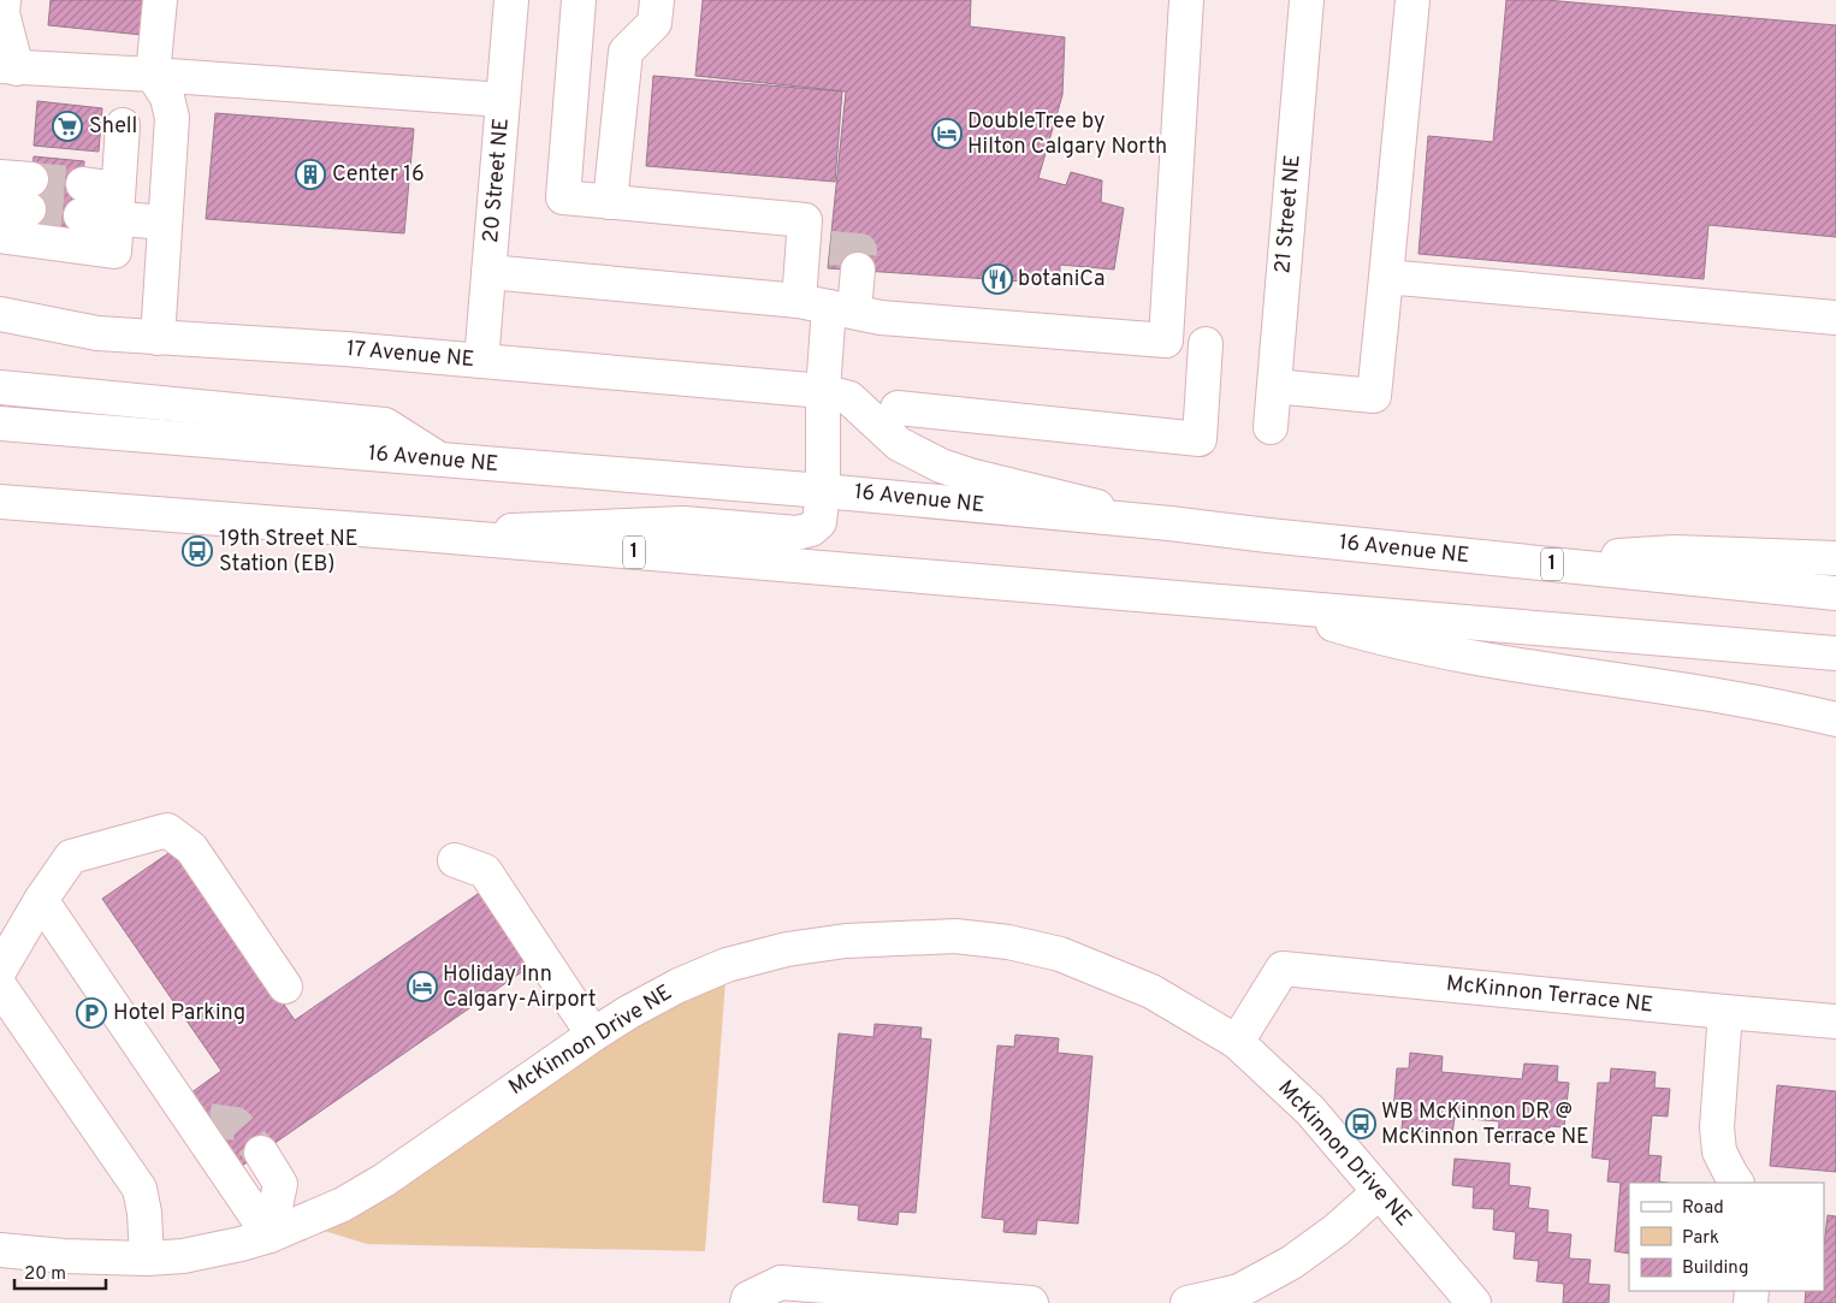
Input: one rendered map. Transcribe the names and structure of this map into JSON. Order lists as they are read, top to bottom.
{
  "streets": {
    "main road": [
      "20 Street NE",
      "21 Street NE",
      "17 Avenue NE",
      "16 Avenue NE",
      "1",
      "McKinnon Terrace NE",
      "McKinnon Drive NE"
    ]
  },
  "crossings": [
    ["20 Street NE", "17 Avenue NE"],
    ["17 Avenue NE", "16 Avenue NE"],
    ["McKinnon Terrace NE", "McKinnon Drive NE"]
  ],
  "places": {
    "supermarket": ["Shell"],
    "hotel": ["DoubleTree by Hilton Calgary North", "Holiday Inn Calgary-Airport"],
    "building": ["Center 16"],
    "restaurant": ["botaniCa"],
    "bus stop": ["19th Street NE Station (EB)", "WB McKinnon DR @ McKinnon Terrace NE"],
    "parking": ["Hotel Parking"]
  },
  "legend": ["Road", "Park", "Building"],
  "scale_bar": "20 m"
}
